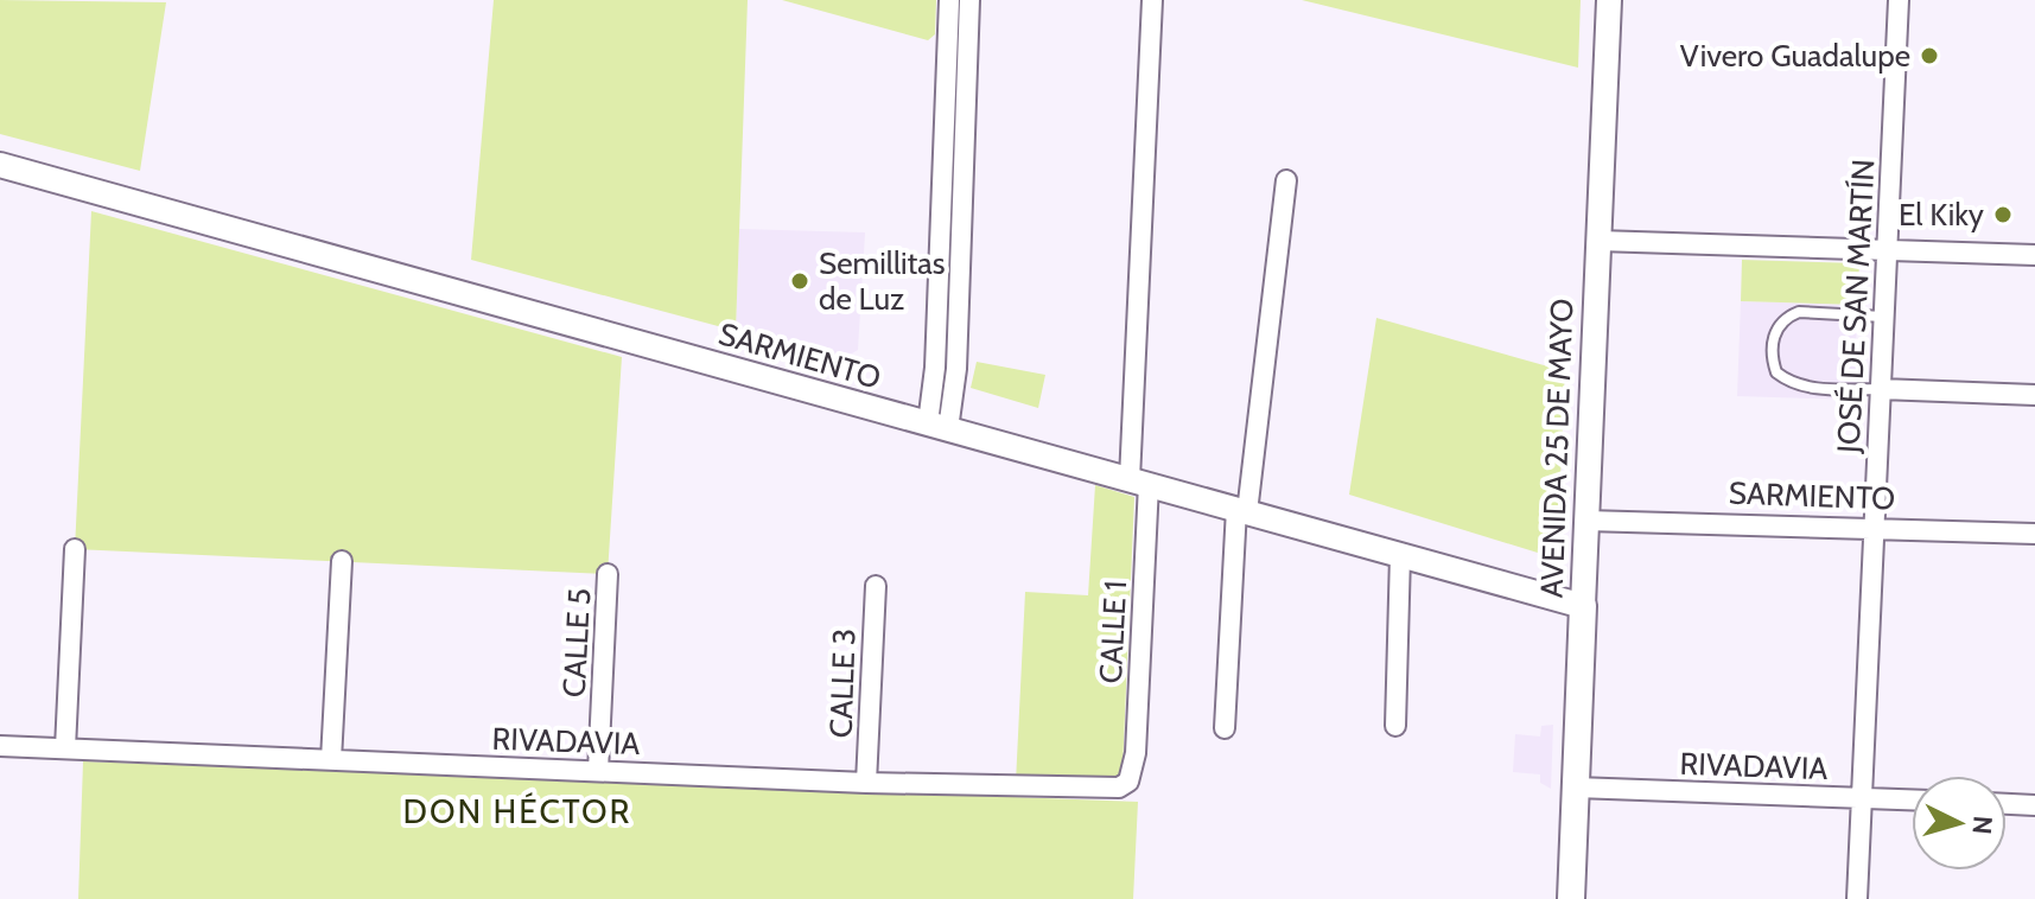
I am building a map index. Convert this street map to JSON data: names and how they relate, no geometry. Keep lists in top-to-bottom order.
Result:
{
  "streets": {
    "main road": ["AVENIDA 25 DE MAYO"],
    "street": [
      "JOSÉ DE SAN MARTÍN",
      "SARMIENTO",
      "CALLE 1",
      "CALLE 5",
      "CALLE 3",
      "RIVADAVIA"
    ]
  },
  "crossings": [
    ["JOSÉ DE SAN MARTÍN", "SARMIENTO"],
    ["JOSÉ DE SAN MARTÍN", "RIVADAVIA"],
    ["SARMIENTO", "AVENIDA 25 DE MAYO"],
    ["SARMIENTO", "CALLE 1"],
    ["AVENIDA 25 DE MAYO", "RIVADAVIA"],
    ["CALLE 1", "RIVADAVIA"],
    ["CALLE 5", "RIVADAVIA"],
    ["CALLE 3", "RIVADAVIA"]
  ],
  "districts": ["DON HÉCTOR"],
  "places": ["Vivero Guadalupe", "El Kiky", "Semillitas de Luz"],
  "north": "right"
}
